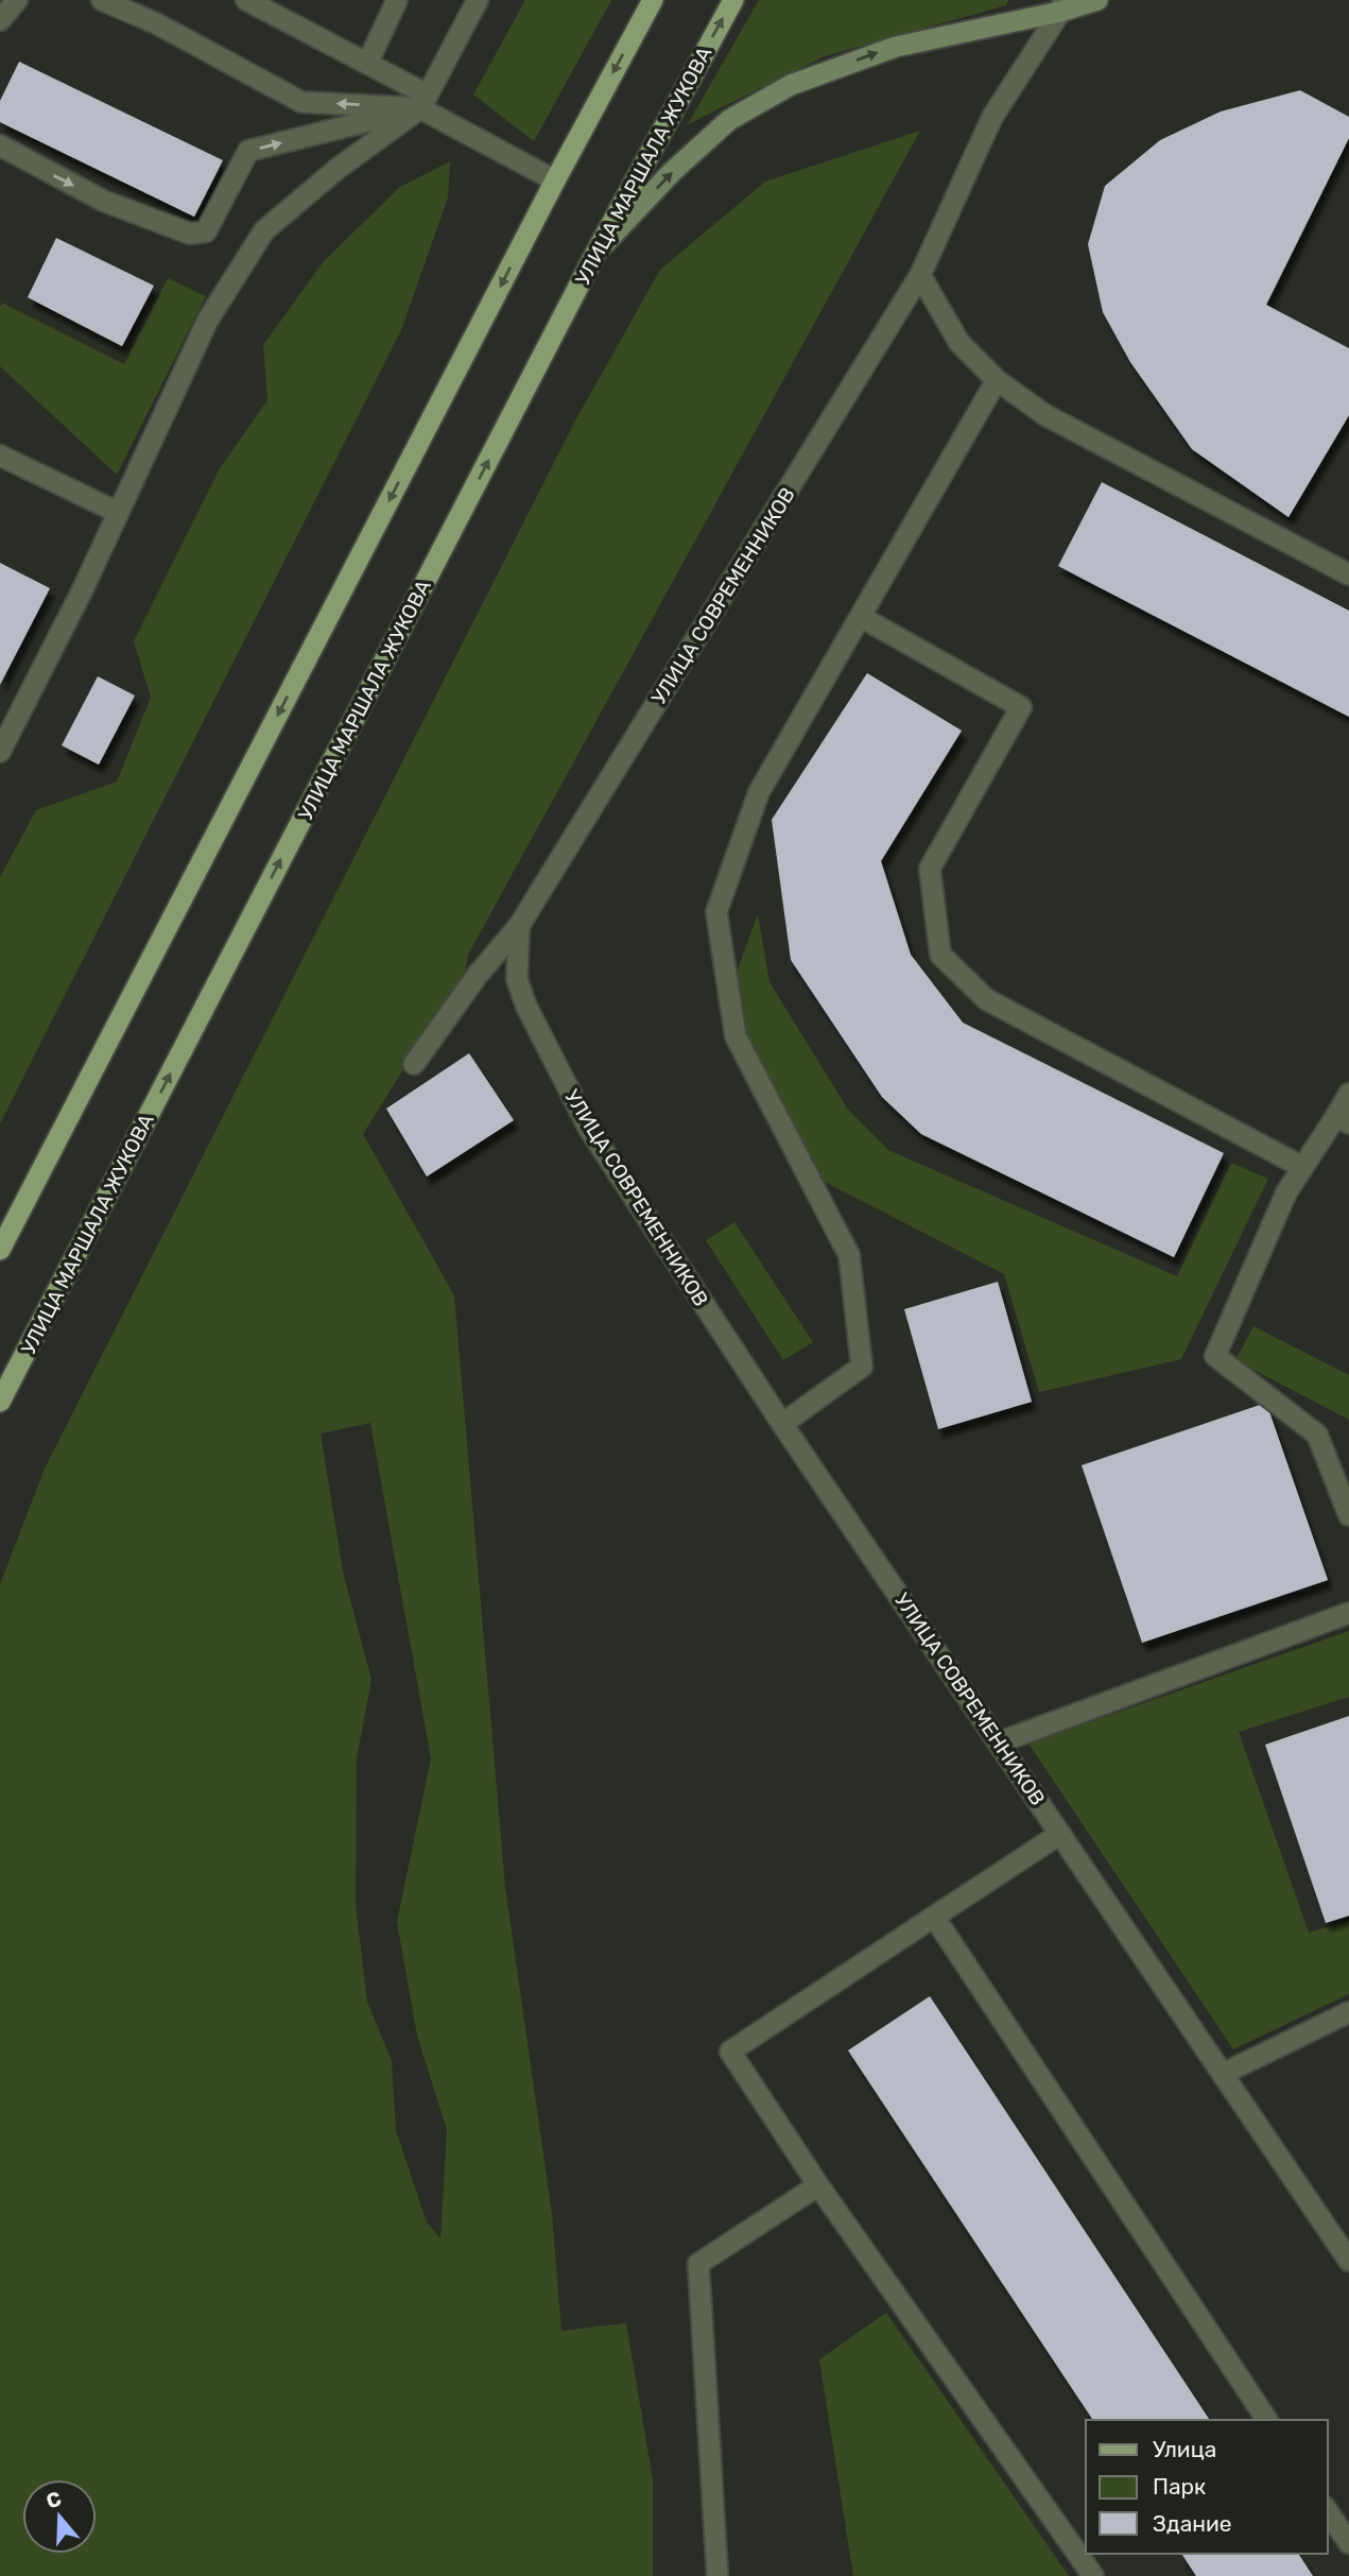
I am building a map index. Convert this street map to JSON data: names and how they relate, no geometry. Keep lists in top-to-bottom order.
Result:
{
  "streets": {
    "main road": ["УЛИЦА МАРШАЛА ЖУКОВА"],
    "street": ["УЛИЦА СОВРЕМЕННИКОВ"]
  },
  "legend": ["Улица", "Парк", "Здание"],
  "north": "top"
}
